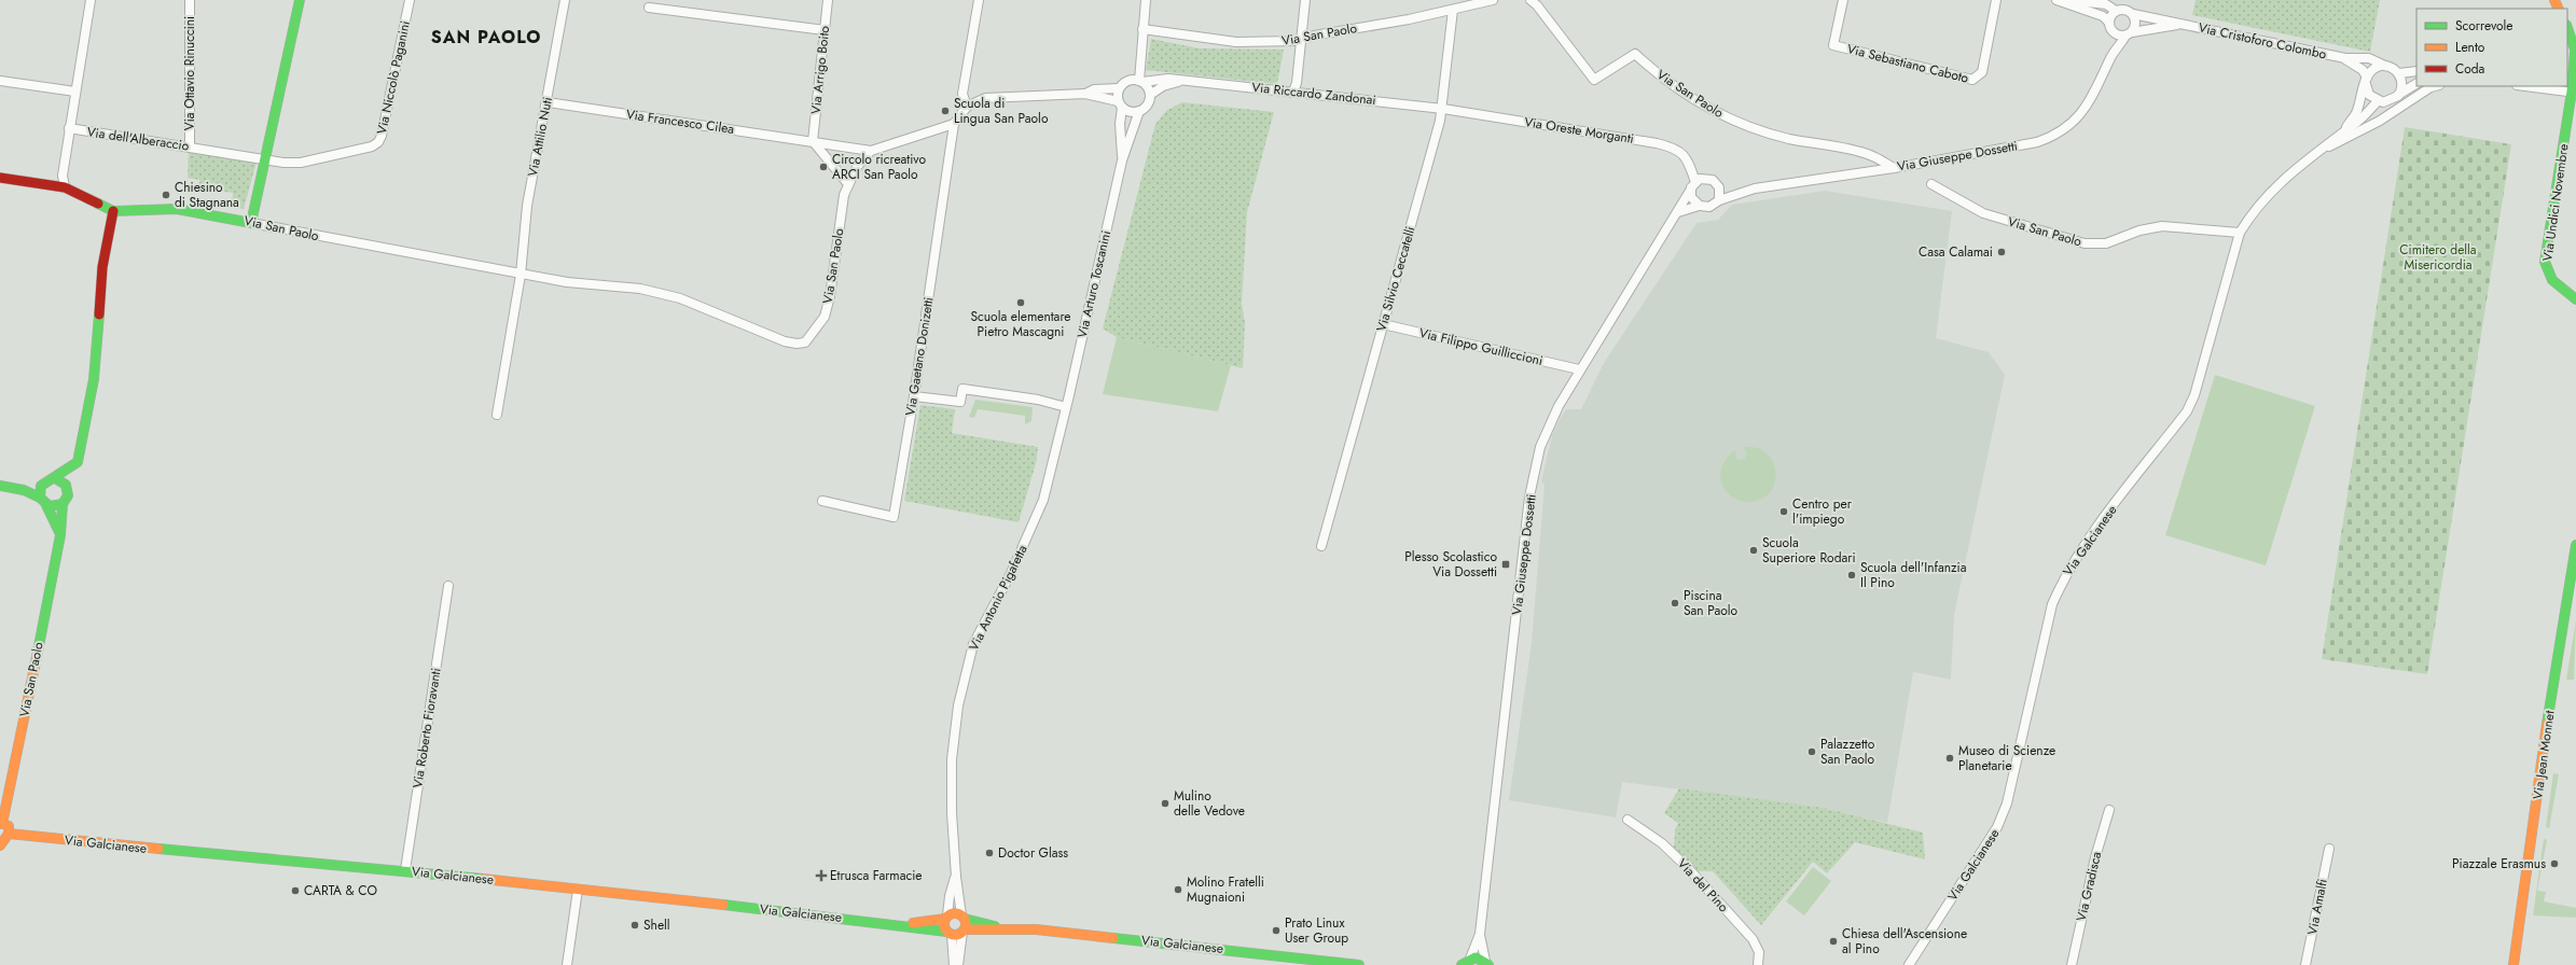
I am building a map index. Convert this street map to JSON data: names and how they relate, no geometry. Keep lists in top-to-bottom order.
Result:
{
  "streets": {
    "street": [
      "Via San Paolo",
      "Via Cristoforo Colombo",
      "Via Sebastiano Caboto",
      "Via Arrigo Boito",
      "Via Ottavio Rinuccini",
      "Via Niccolò Paganini",
      "Via Riccardo Zandonai",
      "Via Francesco Cilea",
      "Via Oreste Morganti",
      "Via Attilio Nuti",
      "Via dell'Alberaccio",
      "Via Giuseppe Dossetti",
      "Via Undici Novembre",
      "Via Silvio Ceccatelli",
      "Via Arturo Toscanini",
      "Via Filippo Guilliccioni",
      "Via Gaetano Donizetti",
      "Via Galcianese",
      "Via Antonio Pigafetta",
      "Via Roberto Fioravanti",
      "Via Jean Monnet",
      "Via del Pino",
      "Via Gradisca",
      "Via Amalfi"
    ]
  },
  "crossings": [
    ["Via San Paolo", "Via Francesco Cilea"],
    ["Via San Paolo", "Via Attilio Nuti"],
    ["Via San Paolo", "Via Giuseppe Dossetti"],
    ["Via San Paolo", "Via Silvio Ceccatelli"],
    ["Via San Paolo", "Via Galcianese"],
    ["Via Cristoforo Colombo", "Via Giuseppe Dossetti"],
    ["Via Cristoforo Colombo", "Via Galcianese"],
    ["Via Arrigo Boito", "Via Francesco Cilea"],
    ["Via Ottavio Rinuccini", "Via dell'Alberaccio"],
    ["Via Niccolò Paganini", "Via dell'Alberaccio"],
    ["Via Riccardo Zandonai", "Via Oreste Morganti"],
    ["Via Riccardo Zandonai", "Via Silvio Ceccatelli"],
    ["Via Riccardo Zandonai", "Via Arturo Toscanini"],
    ["Via Francesco Cilea", "Via Attilio Nuti"],
    ["Via Oreste Morganti", "Via Giuseppe Dossetti"],
    ["Via Oreste Morganti", "Via Silvio Ceccatelli"],
    ["Via Giuseppe Dossetti", "Via Filippo Guilliccioni"],
    ["Via Silvio Ceccatelli", "Via Filippo Guilliccioni"],
    ["Via Arturo Toscanini", "Via Antonio Pigafetta"],
    ["Via Galcianese", "Via Antonio Pigafetta"],
    ["Via Galcianese", "Via Roberto Fioravanti"]
  ],
  "districts": ["SAN PAOLO"],
  "parks": ["Cimitero della Misericordia"],
  "places": {
    "other": [
      "Scuola di Lingua San Paolo",
      "Circolo ricreativo ARCI San Paolo",
      "Chiesino di Stagnana",
      "Casa Calamai",
      "Scuola elementare Pietro Mascagni",
      "Centro per l'impiego",
      "Scuola Superiore Rodari",
      "Scuola dell'Infanzia Il Pino",
      "Piscina San Paolo",
      "Palazzetto San Paolo",
      "Museo di Scienze Planetarie",
      "Mulino delle Vedove",
      "Doctor Glass",
      "Piazzale Erasmus",
      "Molino Fratelli Mugnaioni",
      "CARTA & CO",
      "Shell",
      "Prato Linux User Group",
      "Chiesa dell'Ascensione al Pino"
    ],
    "transit": ["Plesso Scolastico Via Dossetti"],
    "health": ["Etrusca Farmacie"]
  },
  "legend": ["Scorrevole", "Lento", "Coda"]
}
